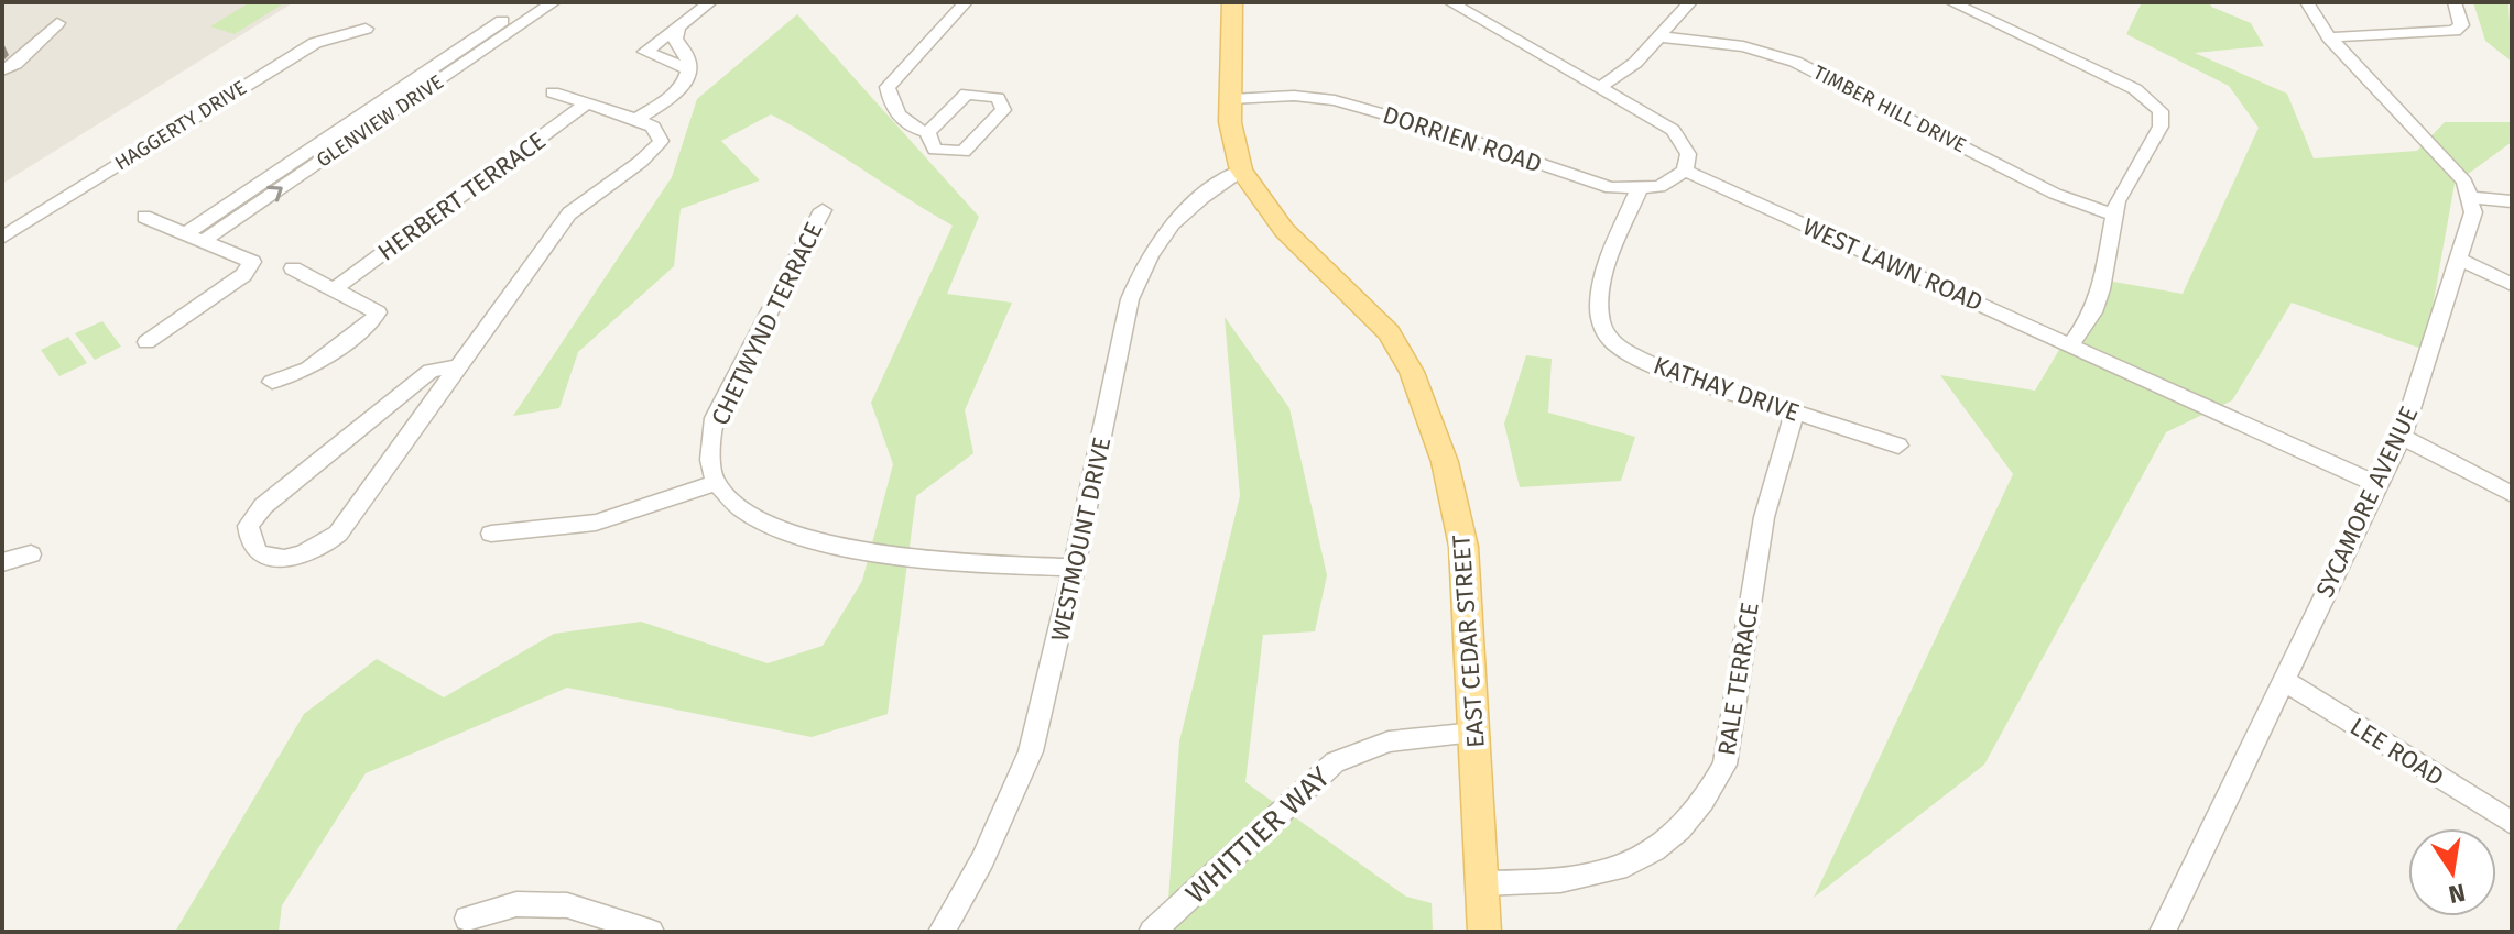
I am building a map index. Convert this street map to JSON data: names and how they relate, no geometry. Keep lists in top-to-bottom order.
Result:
{
  "streets": {
    "main road": ["EAST CEDAR STREET"],
    "street": [
      "TIMBER HILL DRIVE",
      "GLENVIEW DRIVE",
      "HAGGERTY DRIVE",
      "DORRIEN ROAD",
      "HERBERT TERRACE",
      "WEST LAWN ROAD",
      "CHETWYND TERRACE",
      "KATHAY DRIVE",
      "SYCAMORE AVENUE",
      "WESTMOUNT DRIVE",
      "RALE TERRACE",
      "LEE ROAD",
      "WHITTIER WAY"
    ]
  },
  "crossings": [
    ["DORRIEN ROAD", "WEST LAWN ROAD"],
    ["DORRIEN ROAD", "KATHAY DRIVE"],
    ["DORRIEN ROAD", "EAST CEDAR STREET"],
    ["WEST LAWN ROAD", "SYCAMORE AVENUE"],
    ["KATHAY DRIVE", "RALE TERRACE"],
    ["SYCAMORE AVENUE", "LEE ROAD"],
    ["WESTMOUNT DRIVE", "EAST CEDAR STREET"],
    ["EAST CEDAR STREET", "RALE TERRACE"],
    ["EAST CEDAR STREET", "WHITTIER WAY"]
  ],
  "north": "bottom"
}
